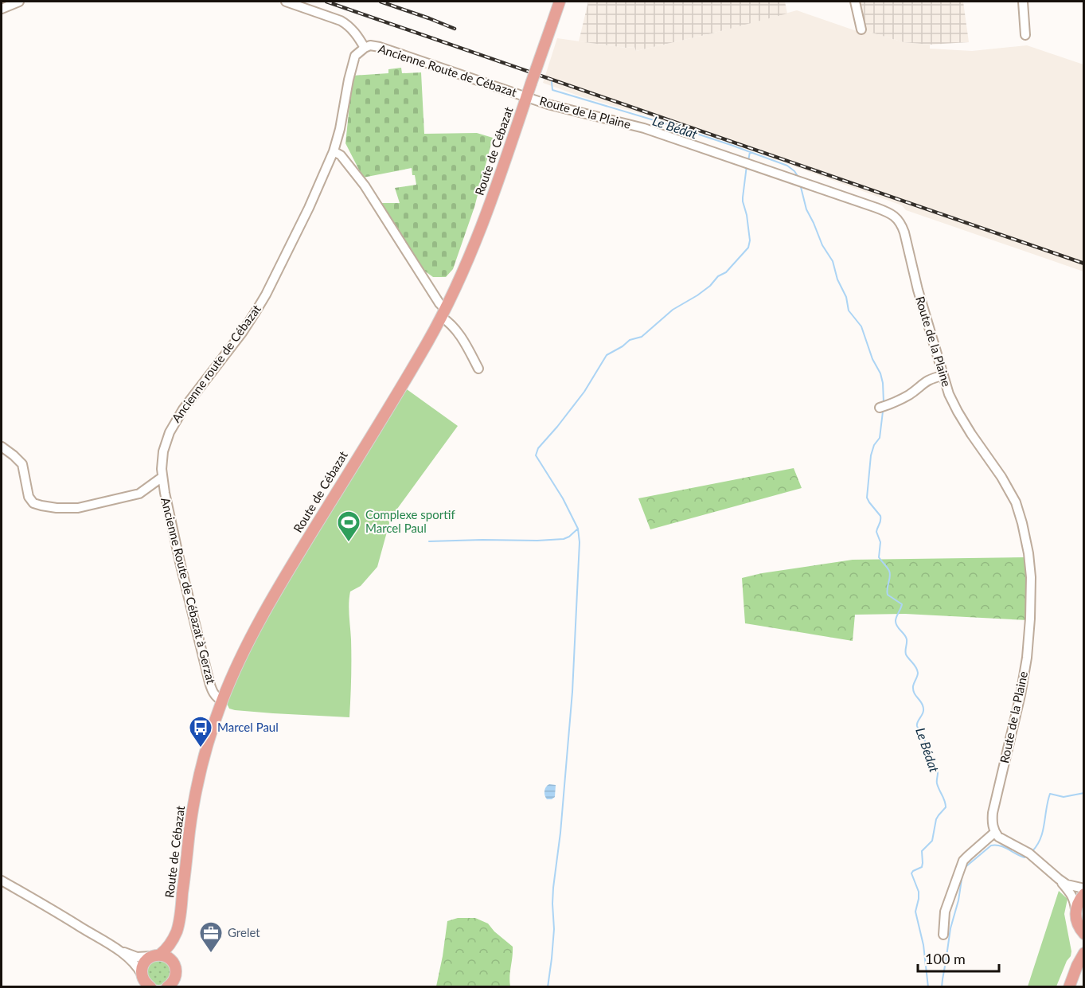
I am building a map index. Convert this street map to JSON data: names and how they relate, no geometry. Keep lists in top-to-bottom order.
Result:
{
  "streets": {
    "main road": ["Route de Cébazat"],
    "street": [
      "Ancienne Route de Cébazat",
      "Route de la Plaine",
      "Ancienne route de Cébazat",
      "Ancienne Route de Cébazat à Gerzat"
    ]
  },
  "crossings": [
    ["Ancienne Route de Cébazat", "Route de la Plaine"],
    ["Ancienne Route de Cébazat", "Route de Cébazat"],
    ["Ancienne Route de Cébazat", "Ancienne route de Cébazat"],
    ["Route de la Plaine", "Route de Cébazat"],
    ["Route de Cébazat", "Ancienne Route de Cébazat à Gerzat"],
    ["Ancienne route de Cébazat", "Ancienne Route de Cébazat à Gerzat"]
  ],
  "water": ["Le Bédat"],
  "places": {
    "sports": ["Complexe sportif Marcel Paul"],
    "bus stop": ["Marcel Paul"],
    "office": ["Grelet"]
  },
  "scale_bar": "100 m"
}
